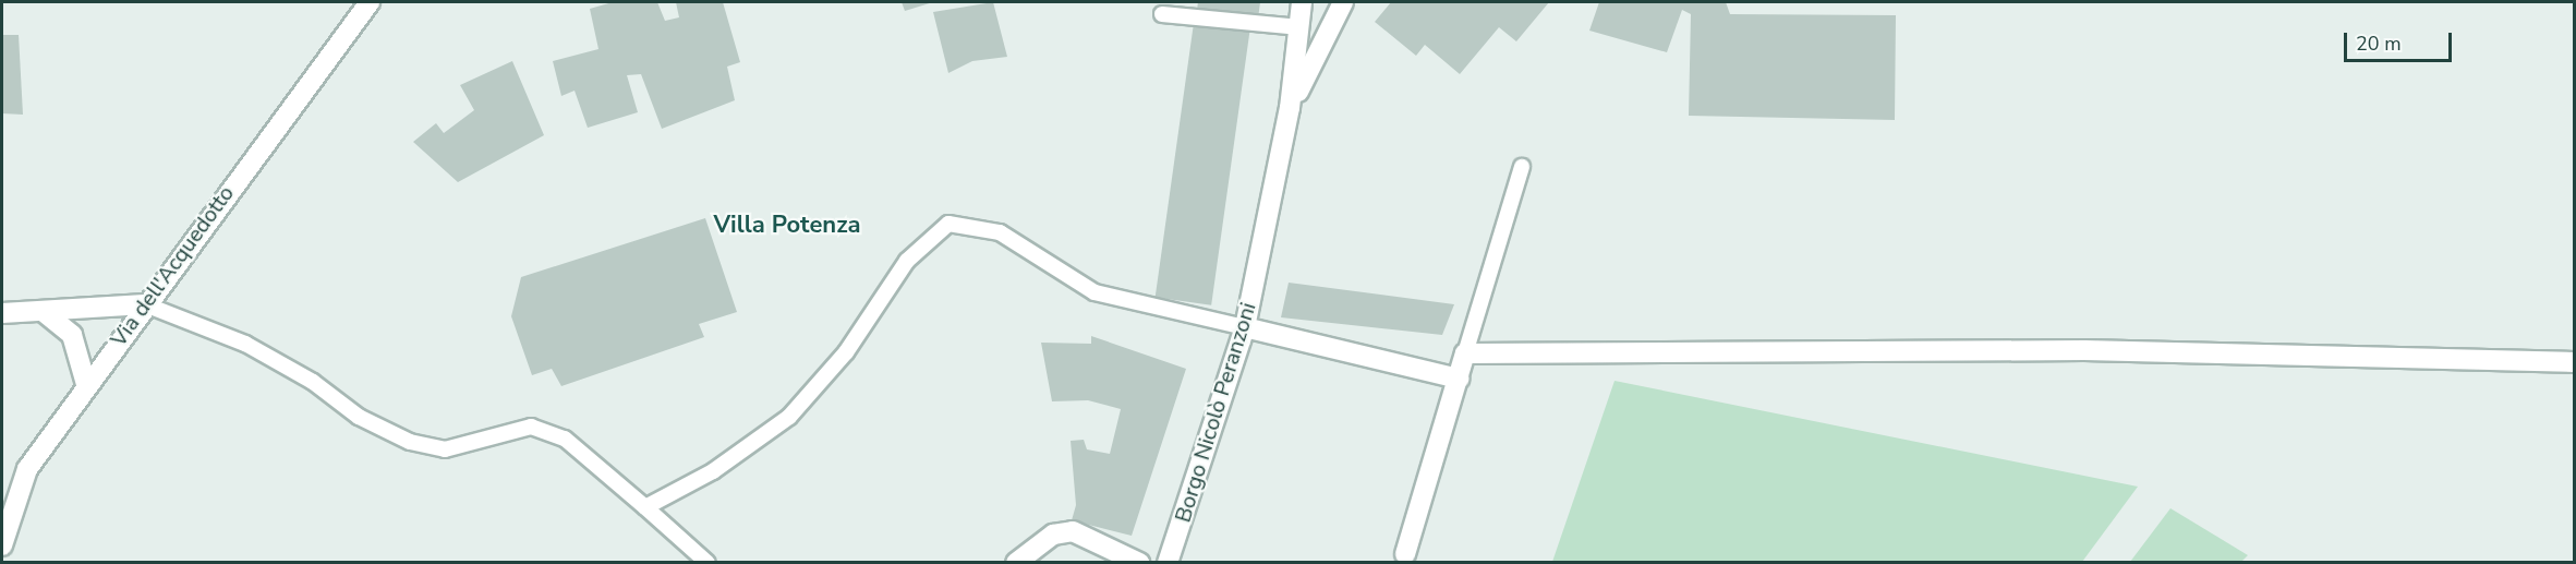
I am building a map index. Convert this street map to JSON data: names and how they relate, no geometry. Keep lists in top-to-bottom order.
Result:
{
  "streets": {
    "street": ["Via dell'Acquedotto", "Borgo Nicolò Peranzoni"]
  },
  "districts": ["Villa Potenza"],
  "scale_bar": "20 m"
}
